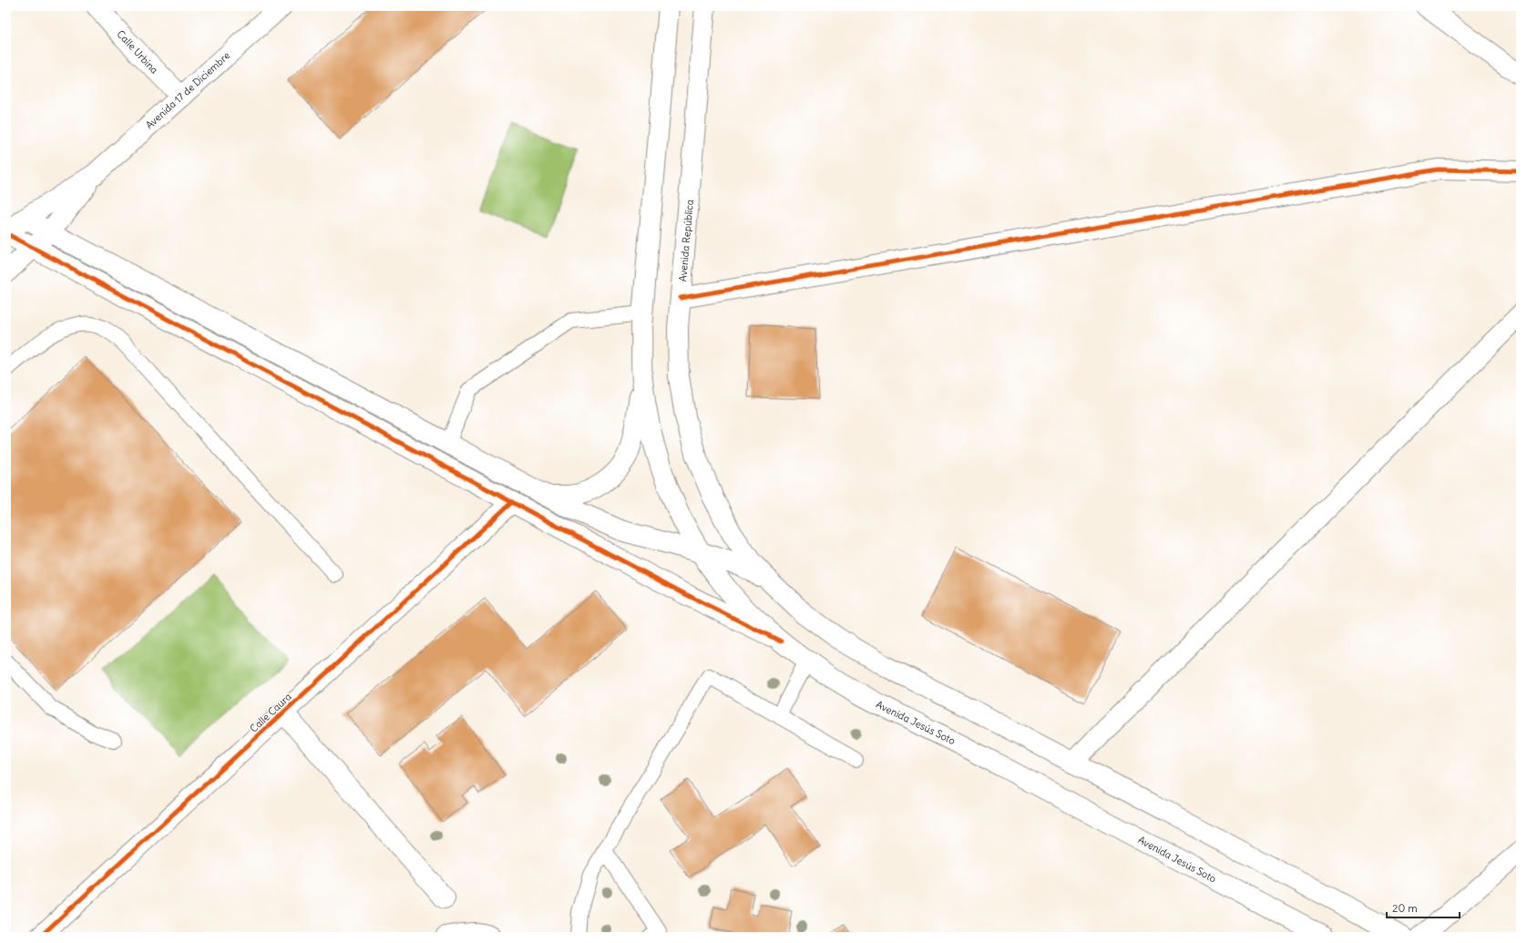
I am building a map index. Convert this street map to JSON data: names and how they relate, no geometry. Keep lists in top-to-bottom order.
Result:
{
  "streets": {
    "street": [
      "Calle Urbina",
      "Avenida 17 de Diciembre",
      "Avenida República",
      "Calle Caura",
      "Avenida Jesús Soto"
    ]
  },
  "crossings": [
    ["Calle Urbina", "Avenida 17 de Diciembre"]
  ],
  "scale_bar": "20 m"
}
